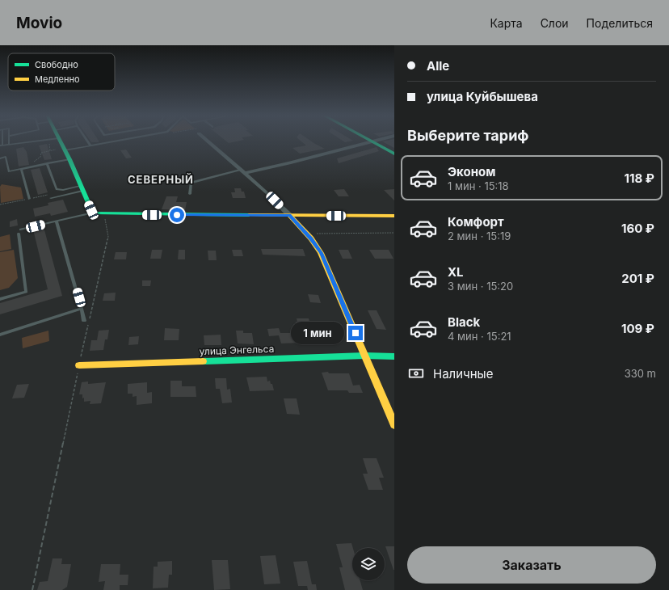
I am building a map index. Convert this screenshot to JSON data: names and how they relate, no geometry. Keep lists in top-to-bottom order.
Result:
{
  "streets": {
    "street": ["улица Энгельса"]
  },
  "districts": ["СЕВЕРНЫЙ"],
  "legend": ["Свободно", "Медленно"],
  "page": {
    "header": "Movio",
    "nav": ["Карта", "Слои", "Поделиться"],
    "banner": ["Alle", "улица Куйбышева"],
    "heading": "Выберите тариф",
    "list": [
      {
        "name": "Эконом",
        "note": "1 мин · 15:18",
        "value": "118 ₽"
      },
      {
        "name": "Комфорт",
        "note": "2 мин · 15:19",
        "value": "160 ₽"
      },
      {
        "name": "XL",
        "note": "3 мин · 15:20",
        "value": "201 ₽"
      },
      {
        "name": "Black",
        "note": "4 мин · 15:21",
        "value": "109 ₽"
      }
    ],
    "bubble": "1 мин",
    "pay": ["Наличные", "330 m"],
    "buttons": "Заказать"
  }
}
